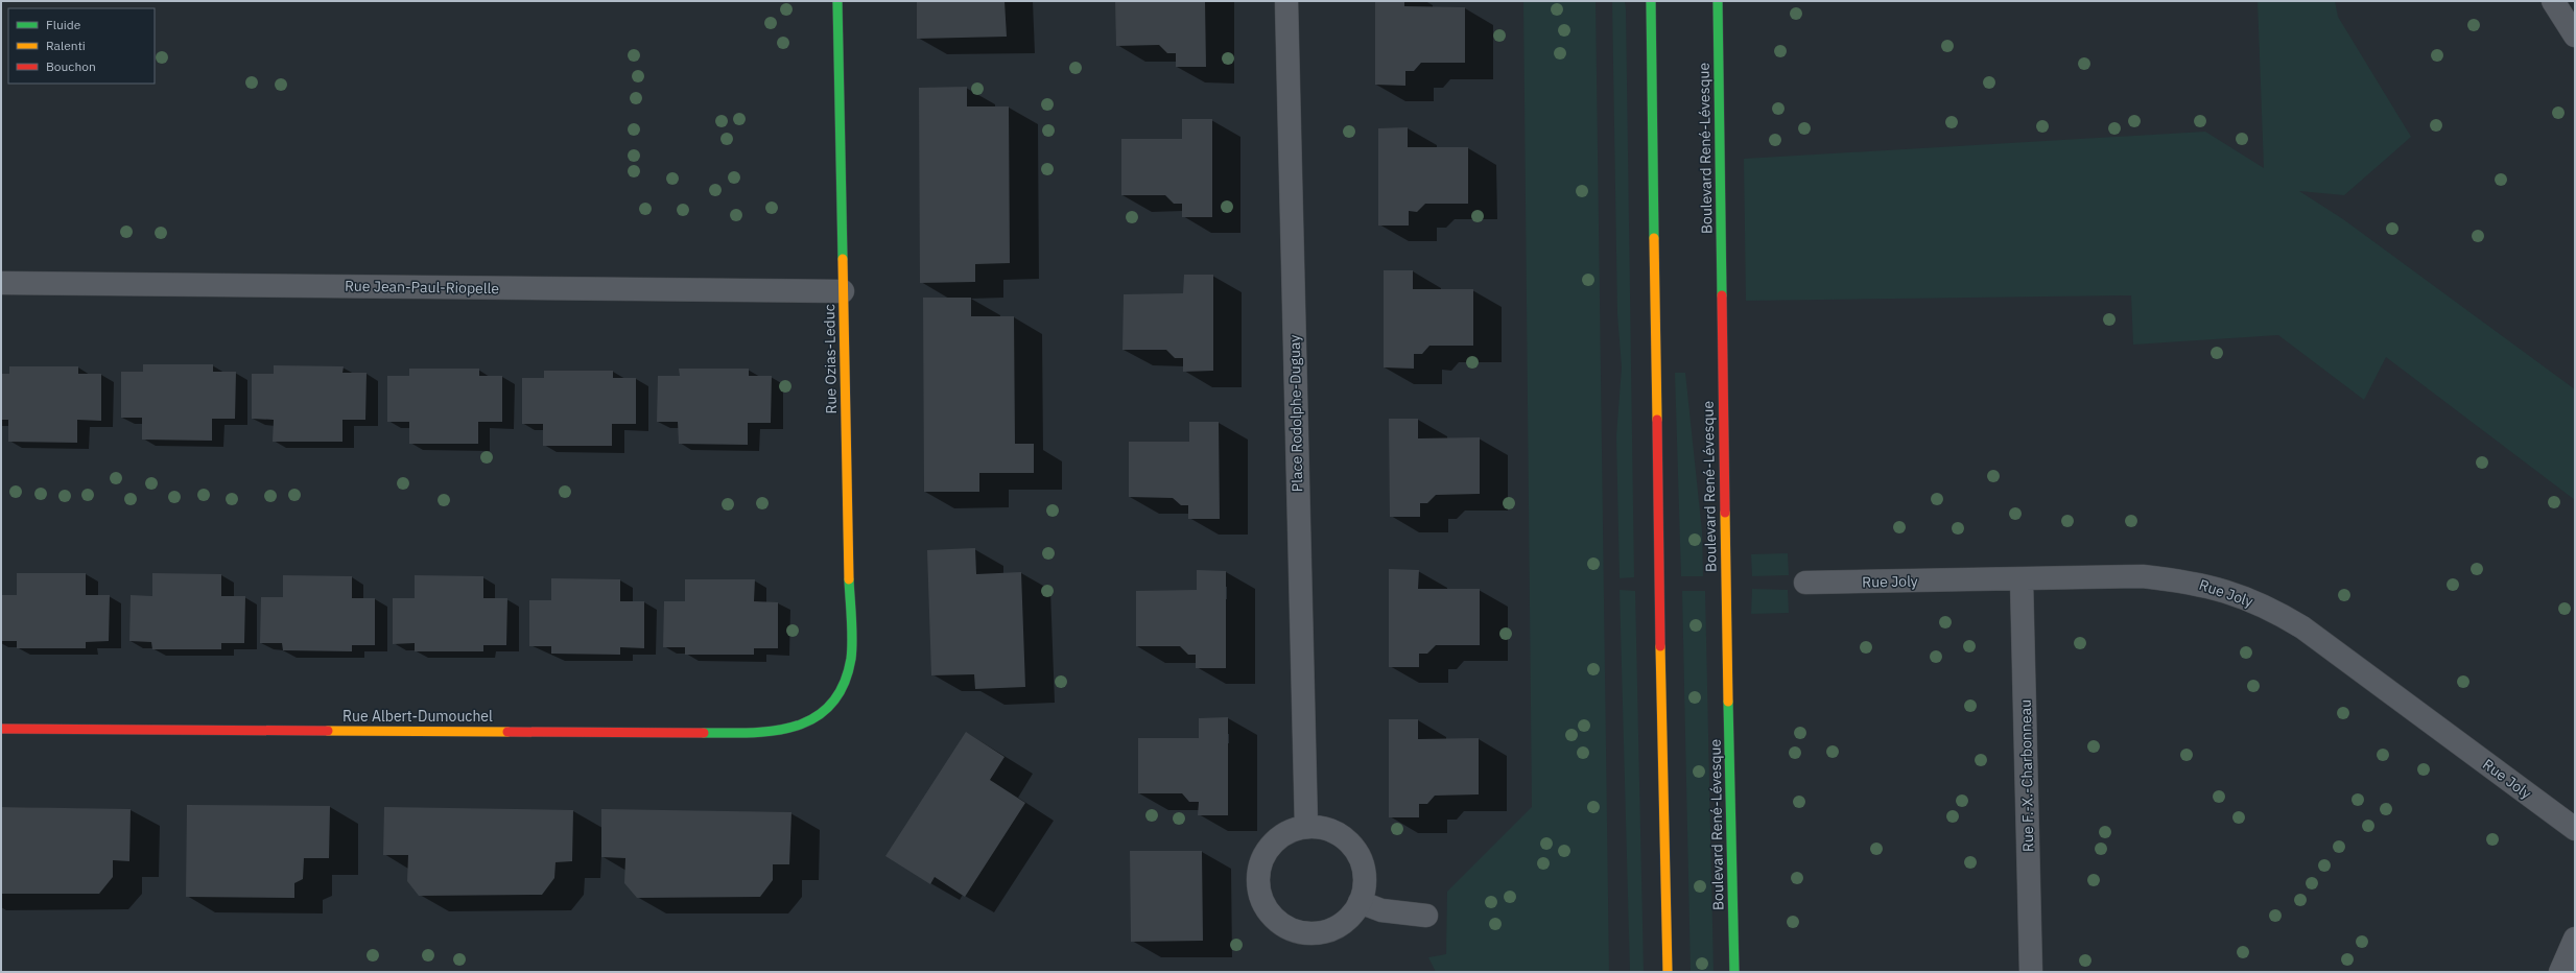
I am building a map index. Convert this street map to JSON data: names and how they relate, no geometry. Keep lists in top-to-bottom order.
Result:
{
  "streets": {
    "main road": ["Boulevard René-Lévesque", "Rue Ozias-Leduc", "Rue Albert-Dumouchel"],
    "street": [
      "Rue Jean-Paul-Riopelle",
      "Place Rodolphe-Duguay",
      "Rue Joly",
      "Rue F.-X.-Charbonneau"
    ]
  },
  "crossings": [
    ["Rue Jean-Paul-Riopelle", "Rue Ozias-Leduc"],
    ["Rue Ozias-Leduc", "Rue Albert-Dumouchel"],
    ["Rue Joly", "Rue F.-X.-Charbonneau"]
  ],
  "legend": ["Fluide", "Ralenti", "Bouchon"]
}
